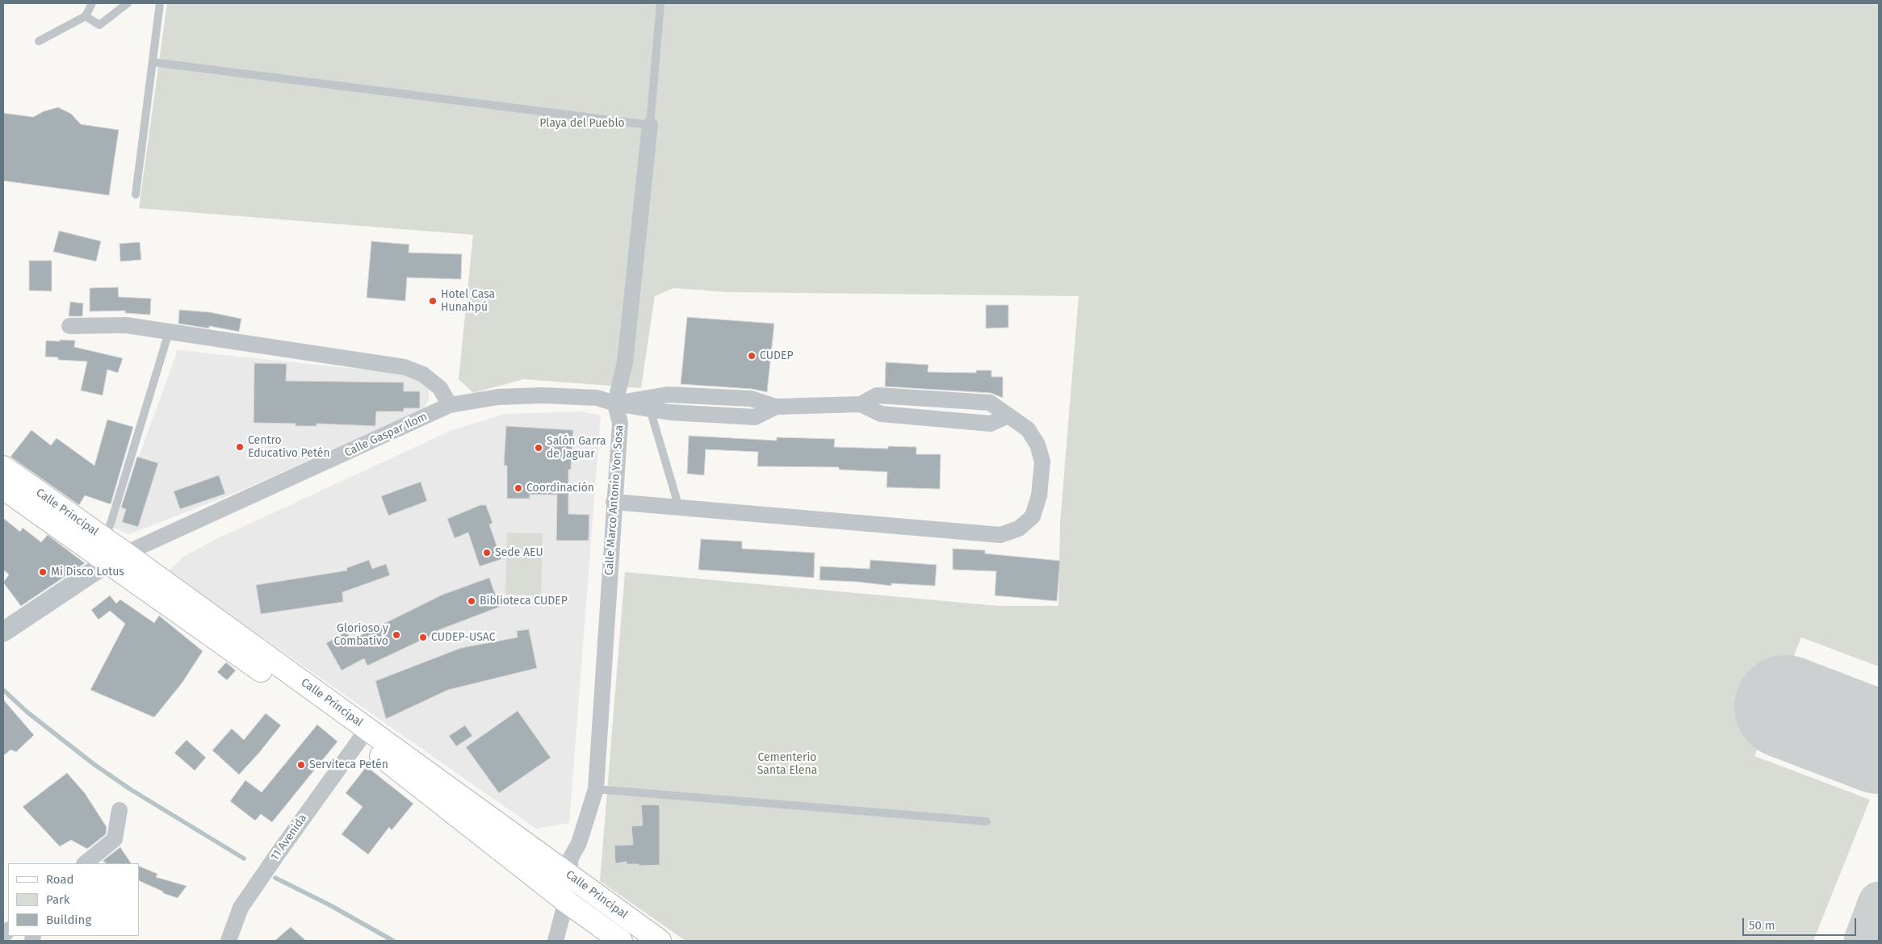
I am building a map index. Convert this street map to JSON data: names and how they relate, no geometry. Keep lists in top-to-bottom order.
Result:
{
  "streets": {
    "main road": ["Calle Principal"],
    "street": ["Calle Gaspar Ilom", "Calle Marco Antonio Yon Sosa", "11 Avenida"]
  },
  "crossings": [
    ["Calle Gaspar Ilom", "Calle Marco Antonio Yon Sosa"],
    ["Calle Gaspar Ilom", "Calle Principal"],
    ["Calle Marco Antonio Yon Sosa", "Calle Principal"],
    ["Calle Principal", "11 Avenida"]
  ],
  "parks": ["Playa del Pueblo", "Cementerio Santa Elena"],
  "places": [
    "Hotel Casa Hunahpú",
    "CUDEP",
    "Centro Educativo Petén",
    "Salón Garra de Jaguar",
    "Coordinación",
    "Sede AEU",
    "Mi Disco Lotus",
    "Biblioteca CUDEP",
    "Glorioso y Combativo",
    "CUDEP-USAC",
    "Serviteca Petén"
  ],
  "legend": ["Road", "Park", "Building"],
  "scale_bar": "50 m"
}
